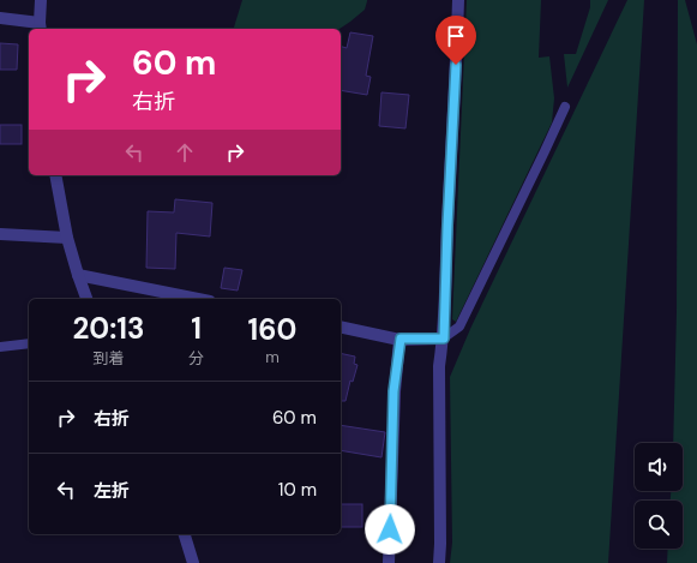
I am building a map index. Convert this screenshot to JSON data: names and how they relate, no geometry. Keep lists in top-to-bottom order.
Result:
{
  "page": {
    "turn": ["60 m", "右折"],
    "eta": [
      "20:13",
      "到着",
      "1",
      "分",
      "160",
      "m"
    ],
    "list": [
      {
        "name": "右折",
        "value": "60 m"
      },
      {
        "name": "左折",
        "value": "10 m"
      }
    ]
  }
}
